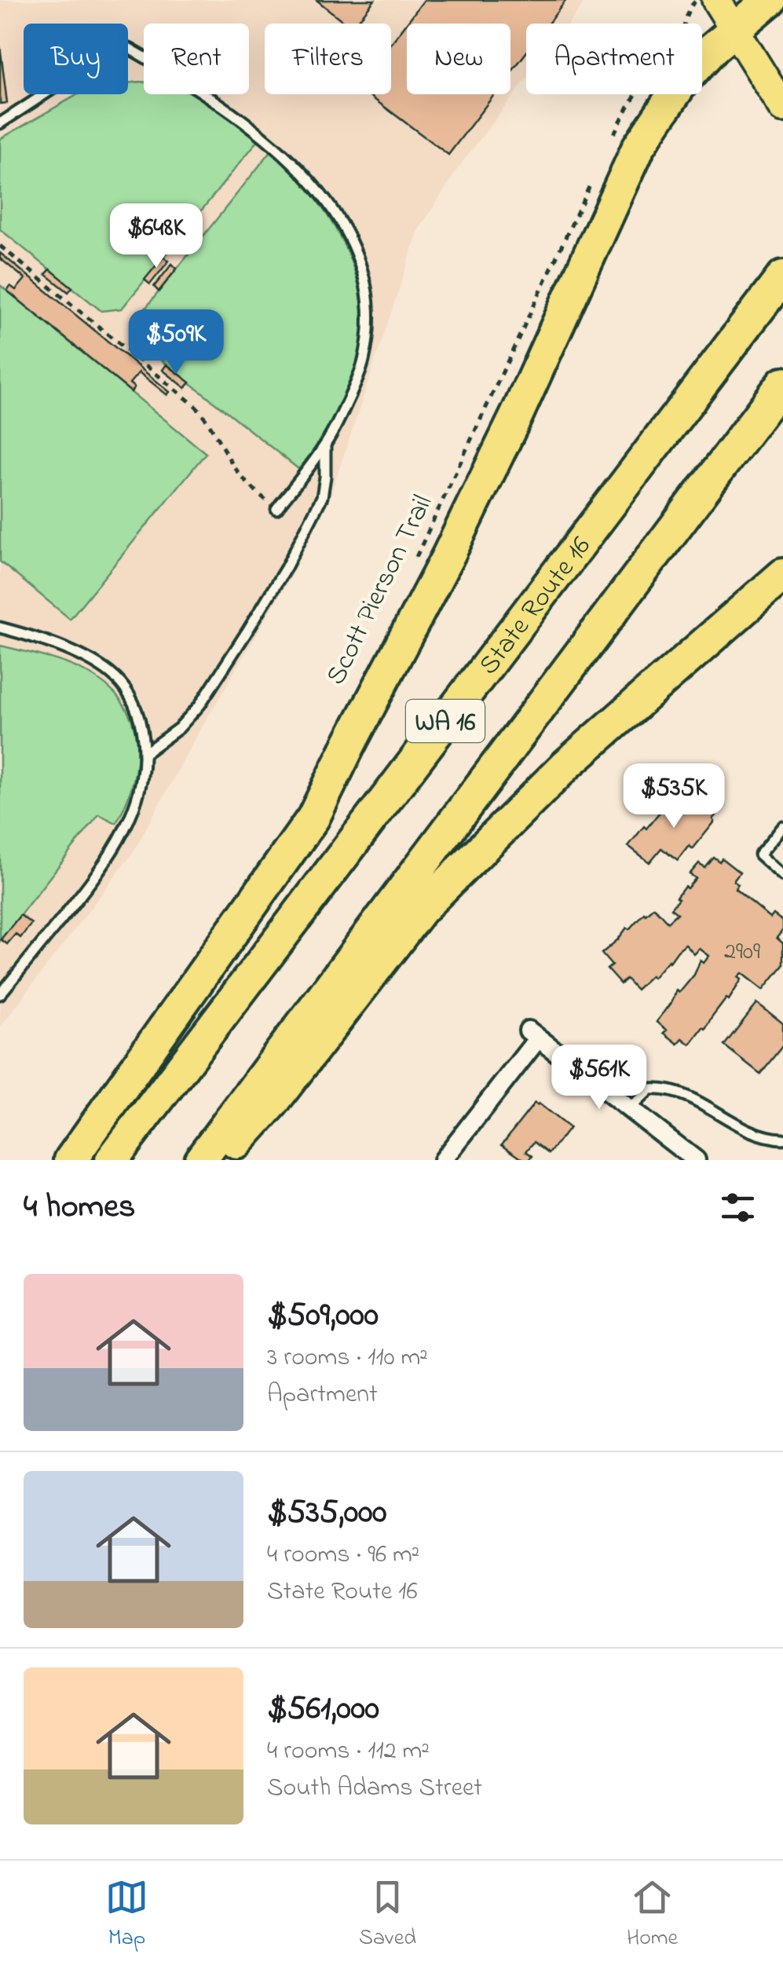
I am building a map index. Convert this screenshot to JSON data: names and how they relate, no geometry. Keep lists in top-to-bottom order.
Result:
{
  "streets": {
    "highway": ["State Route 16", "WA 16"],
    "path": ["Scott Pierson Trail"]
  },
  "house_numbers": ["2909"],
  "page": {
    "chip": [
      "Buy",
      "Rent",
      "Filters",
      "New",
      "Apartment"
    ],
    "price": [
      "$648K",
      "$509K",
      "$535K",
      "$561K"
    ],
    "heading": "4 homes",
    "list": [
      {
        "name": "$509,000",
        "note": "3 rooms · 110 m² · Apartment"
      },
      {
        "name": "$535,000",
        "note": "4 rooms · 96 m² · State Route 16"
      },
      {
        "name": "$561,000",
        "note": "4 rooms · 112 m² · South Adams Street"
      }
    ],
    "tabs": ["Map", "Saved", "Home"]
  }
}
